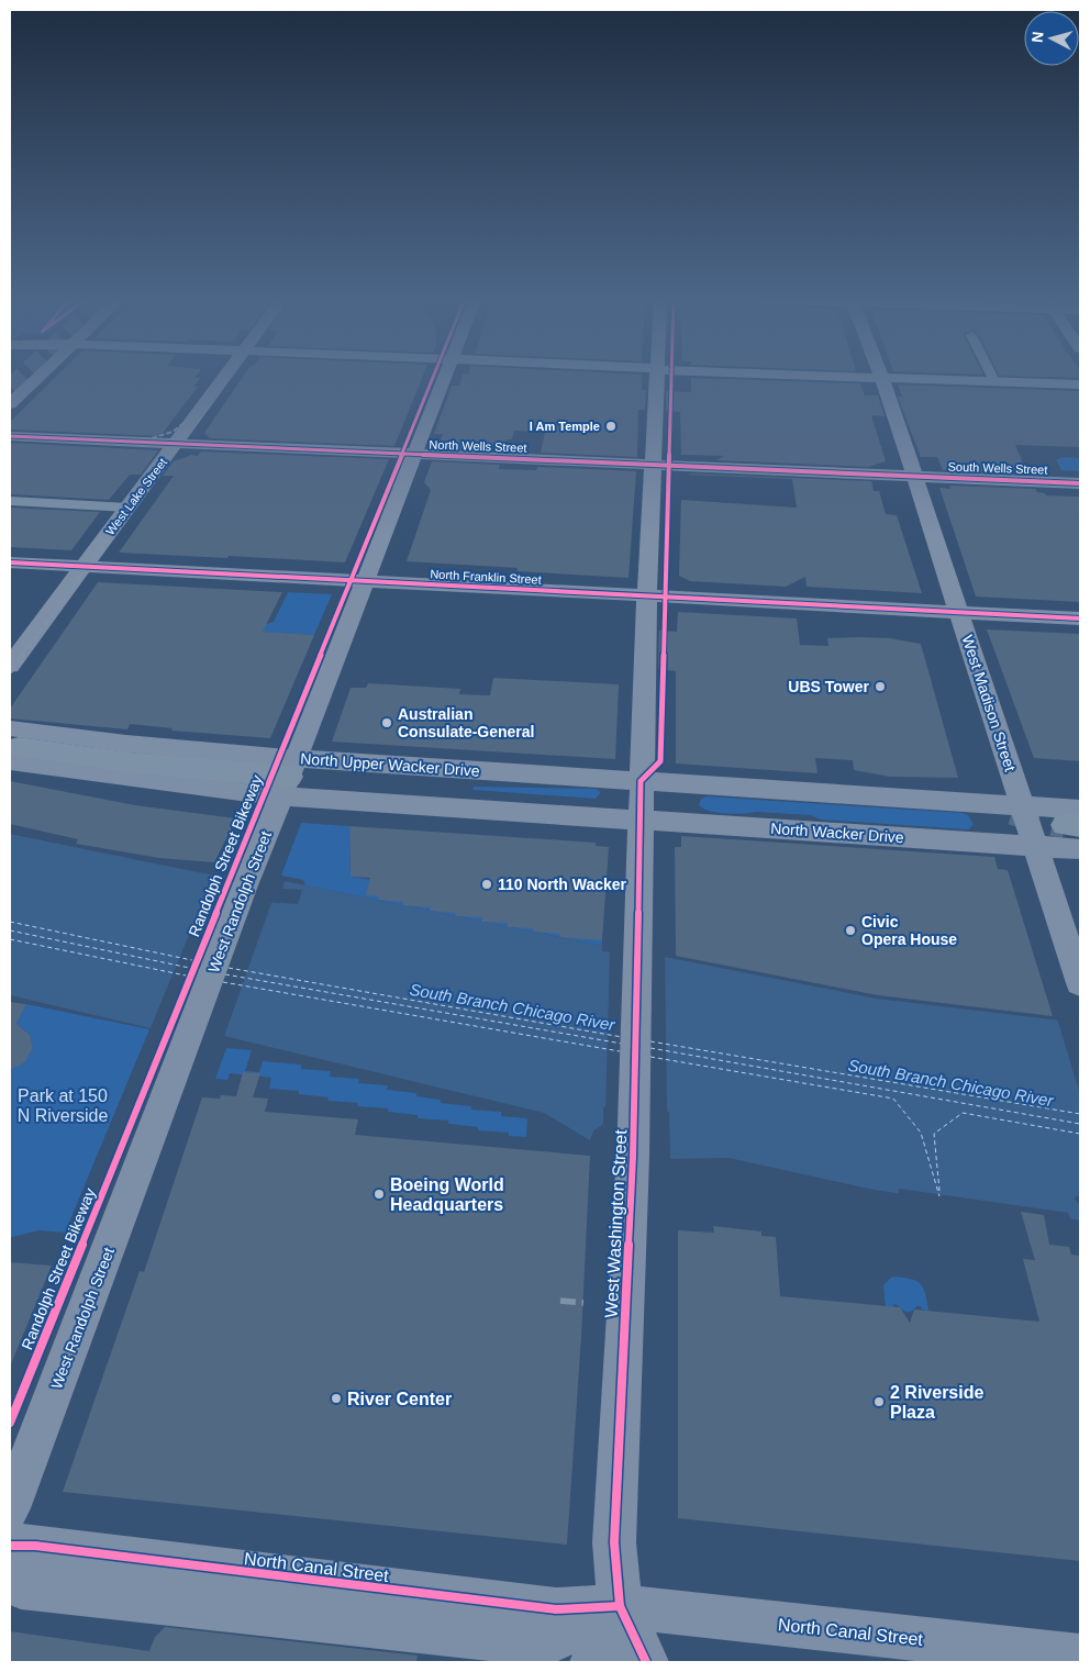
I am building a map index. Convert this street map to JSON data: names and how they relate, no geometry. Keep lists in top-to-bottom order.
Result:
{
  "streets": {
    "main road": [
      "North Wells Street",
      "South Wells Street",
      "West Lake Street",
      "North Franklin Street",
      "West Madison Street",
      "North Wacker Drive",
      "West Randolph Street",
      "West Washington Street",
      "North Canal Street"
    ],
    "cycle path": ["Randolph Street Bikeway"]
  },
  "crossings": [
    ["North Wells Street", "South Wells Street"],
    ["North Wells Street", "West Lake Street"],
    ["North Wells Street", "West Madison Street"],
    ["North Wells Street", "West Randolph Street"],
    ["North Wells Street", "West Washington Street"],
    ["South Wells Street", "West Madison Street"],
    ["West Lake Street", "North Franklin Street"],
    ["North Franklin Street", "West Madison Street"],
    ["North Franklin Street", "West Randolph Street"],
    ["North Franklin Street", "West Washington Street"],
    ["West Madison Street", "North Wacker Drive"],
    ["North Wacker Drive", "West Washington Street"],
    ["West Washington Street", "North Canal Street"]
  ],
  "water": ["South Branch Chicago River"],
  "parks": ["Park at 150 N Riverside"],
  "places": [
    "I Am Temple",
    "UBS Tower",
    "Australian Consulate-General",
    "110 North Wacker",
    "Civic Opera House",
    "Boeing World Headquarters",
    "River Center",
    "2 Riverside Plaza"
  ],
  "north": "left"
}
